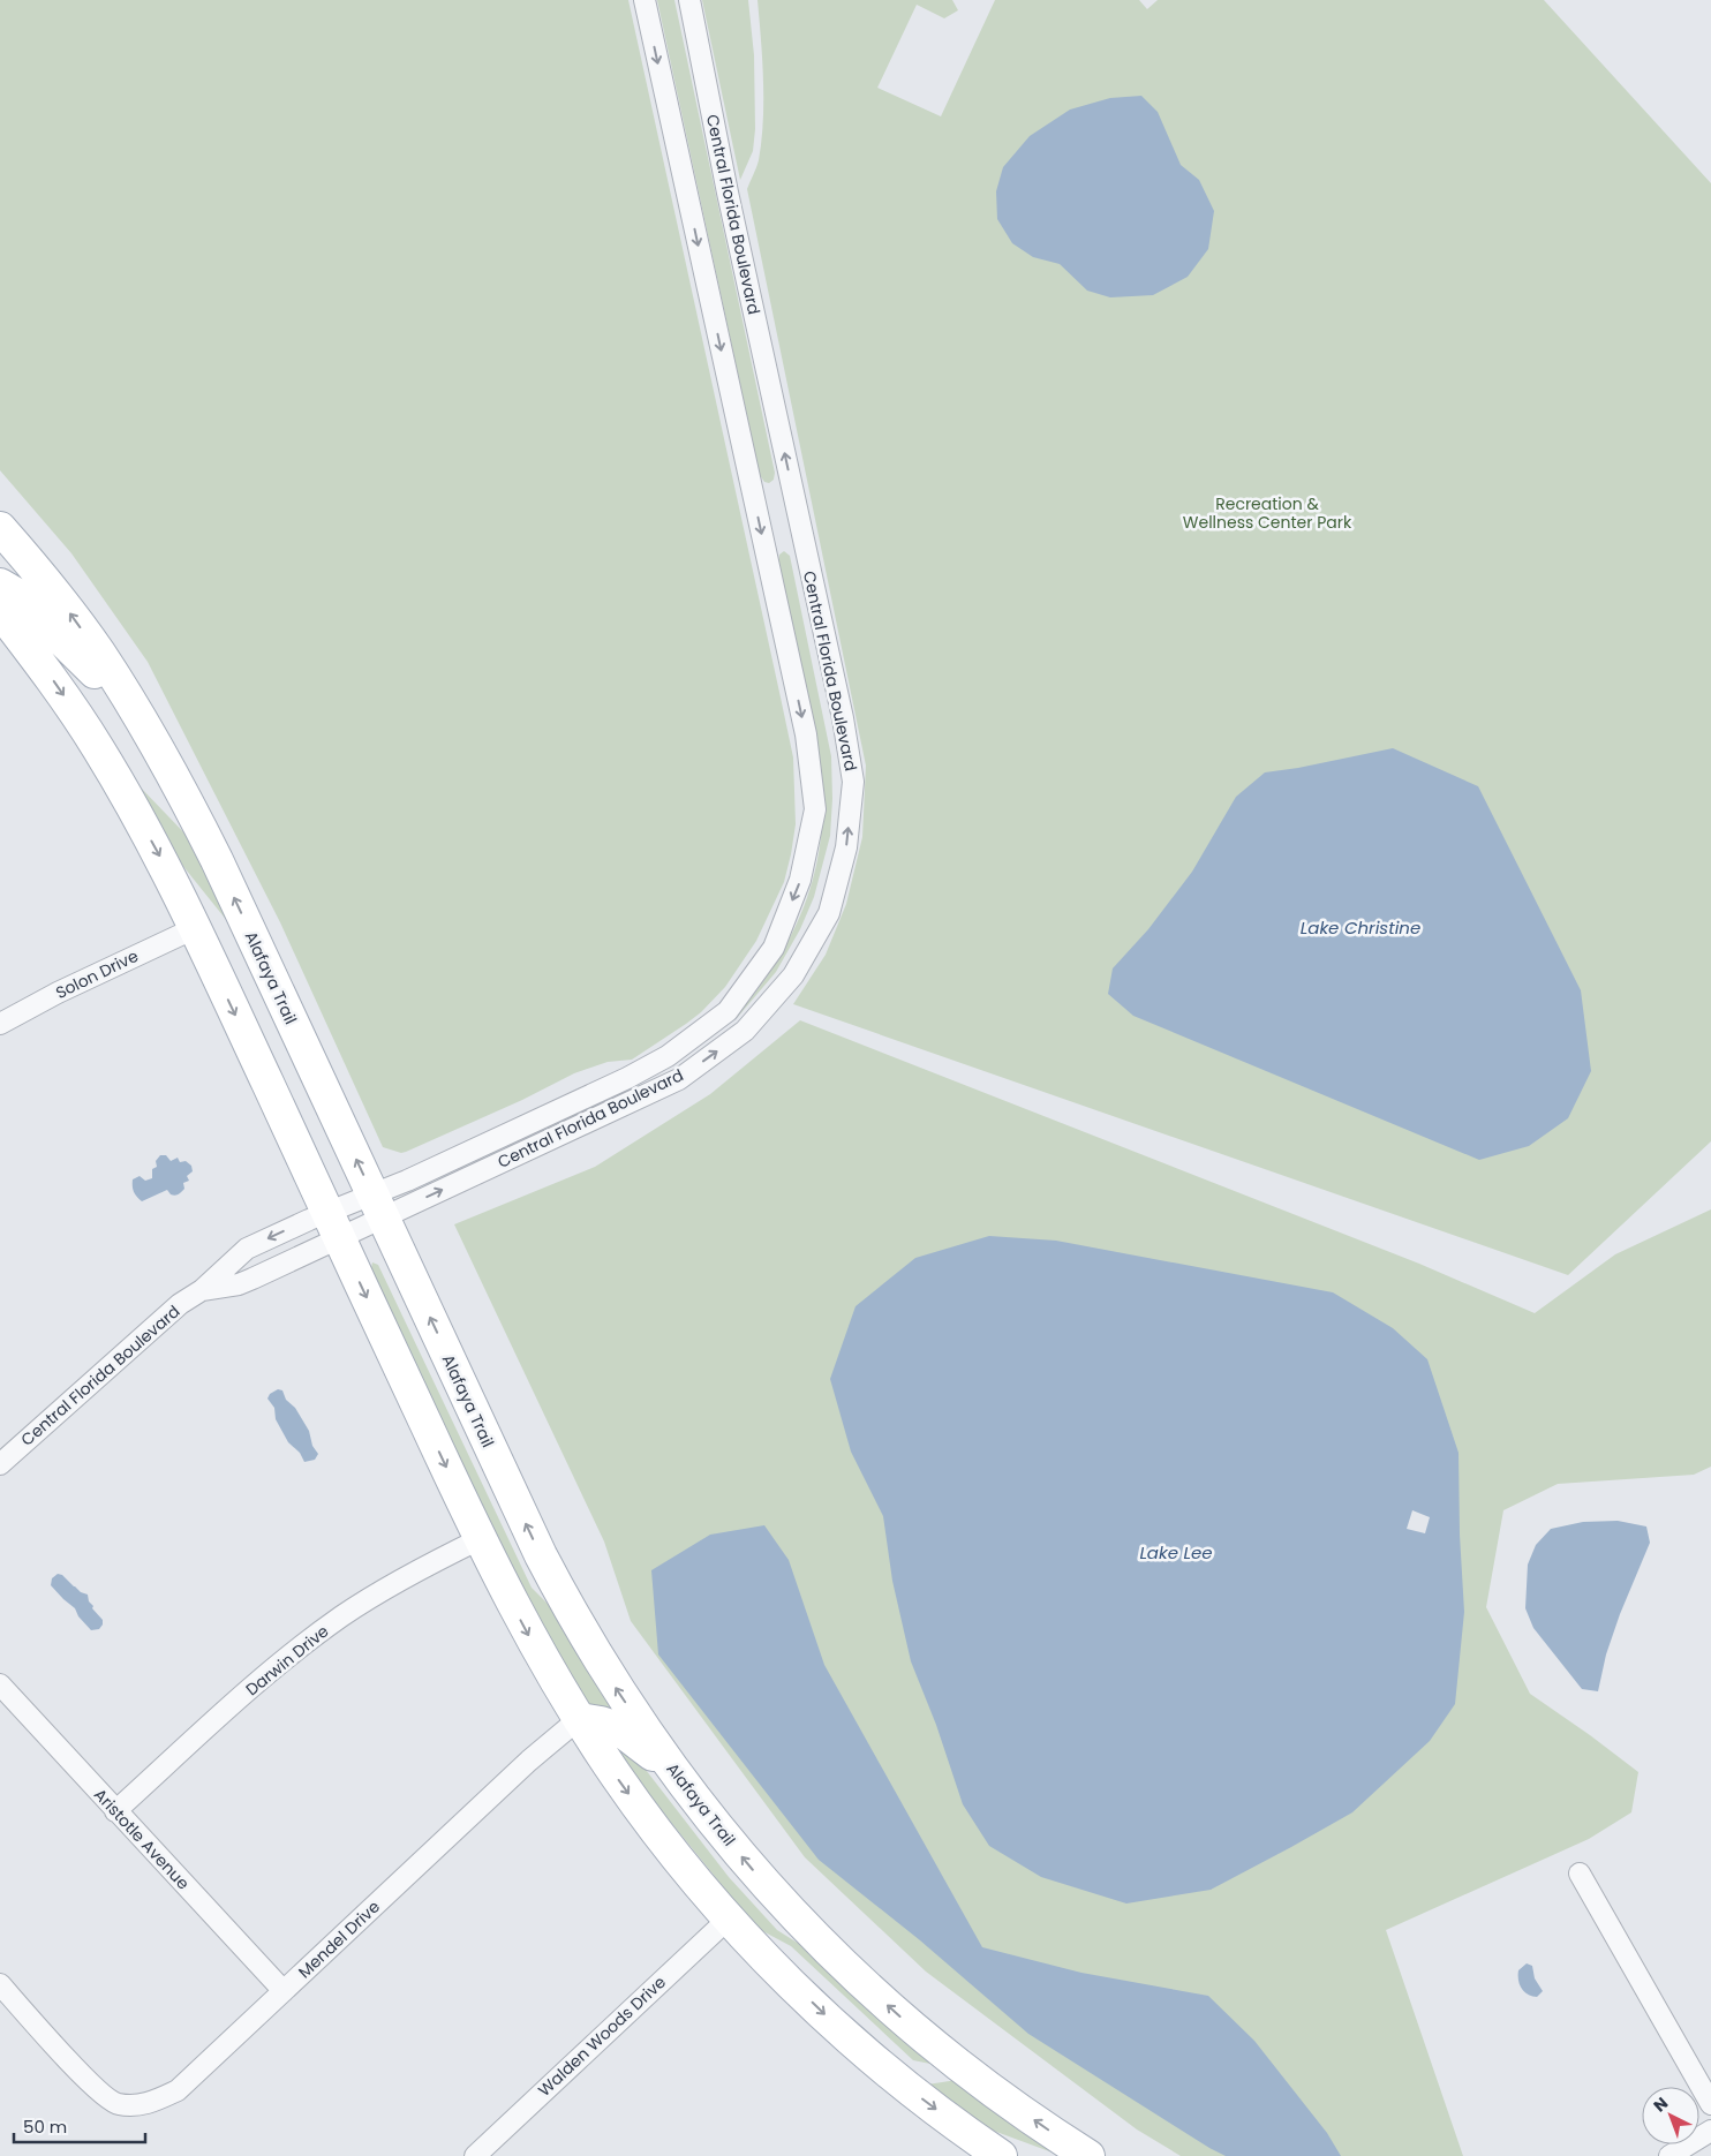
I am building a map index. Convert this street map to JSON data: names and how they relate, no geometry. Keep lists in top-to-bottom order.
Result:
{
  "streets": {
    "main road": ["Alafaya Trail"],
    "street": [
      "Central Florida Boulevard",
      "Solon Drive",
      "Darwin Drive",
      "Aristotle Avenue",
      "Mendel Drive",
      "Walden Woods Drive"
    ]
  },
  "crossings": [
    ["Central Florida Boulevard", "Alafaya Trail"],
    ["Darwin Drive", "Aristotle Avenue"],
    ["Aristotle Avenue", "Mendel Drive"]
  ],
  "water": ["Lake Christine", "Lake Lee"],
  "parks": ["Recreation & Wellness Center Park"],
  "scale_bar": "50 m",
  "north": "top left"
}
